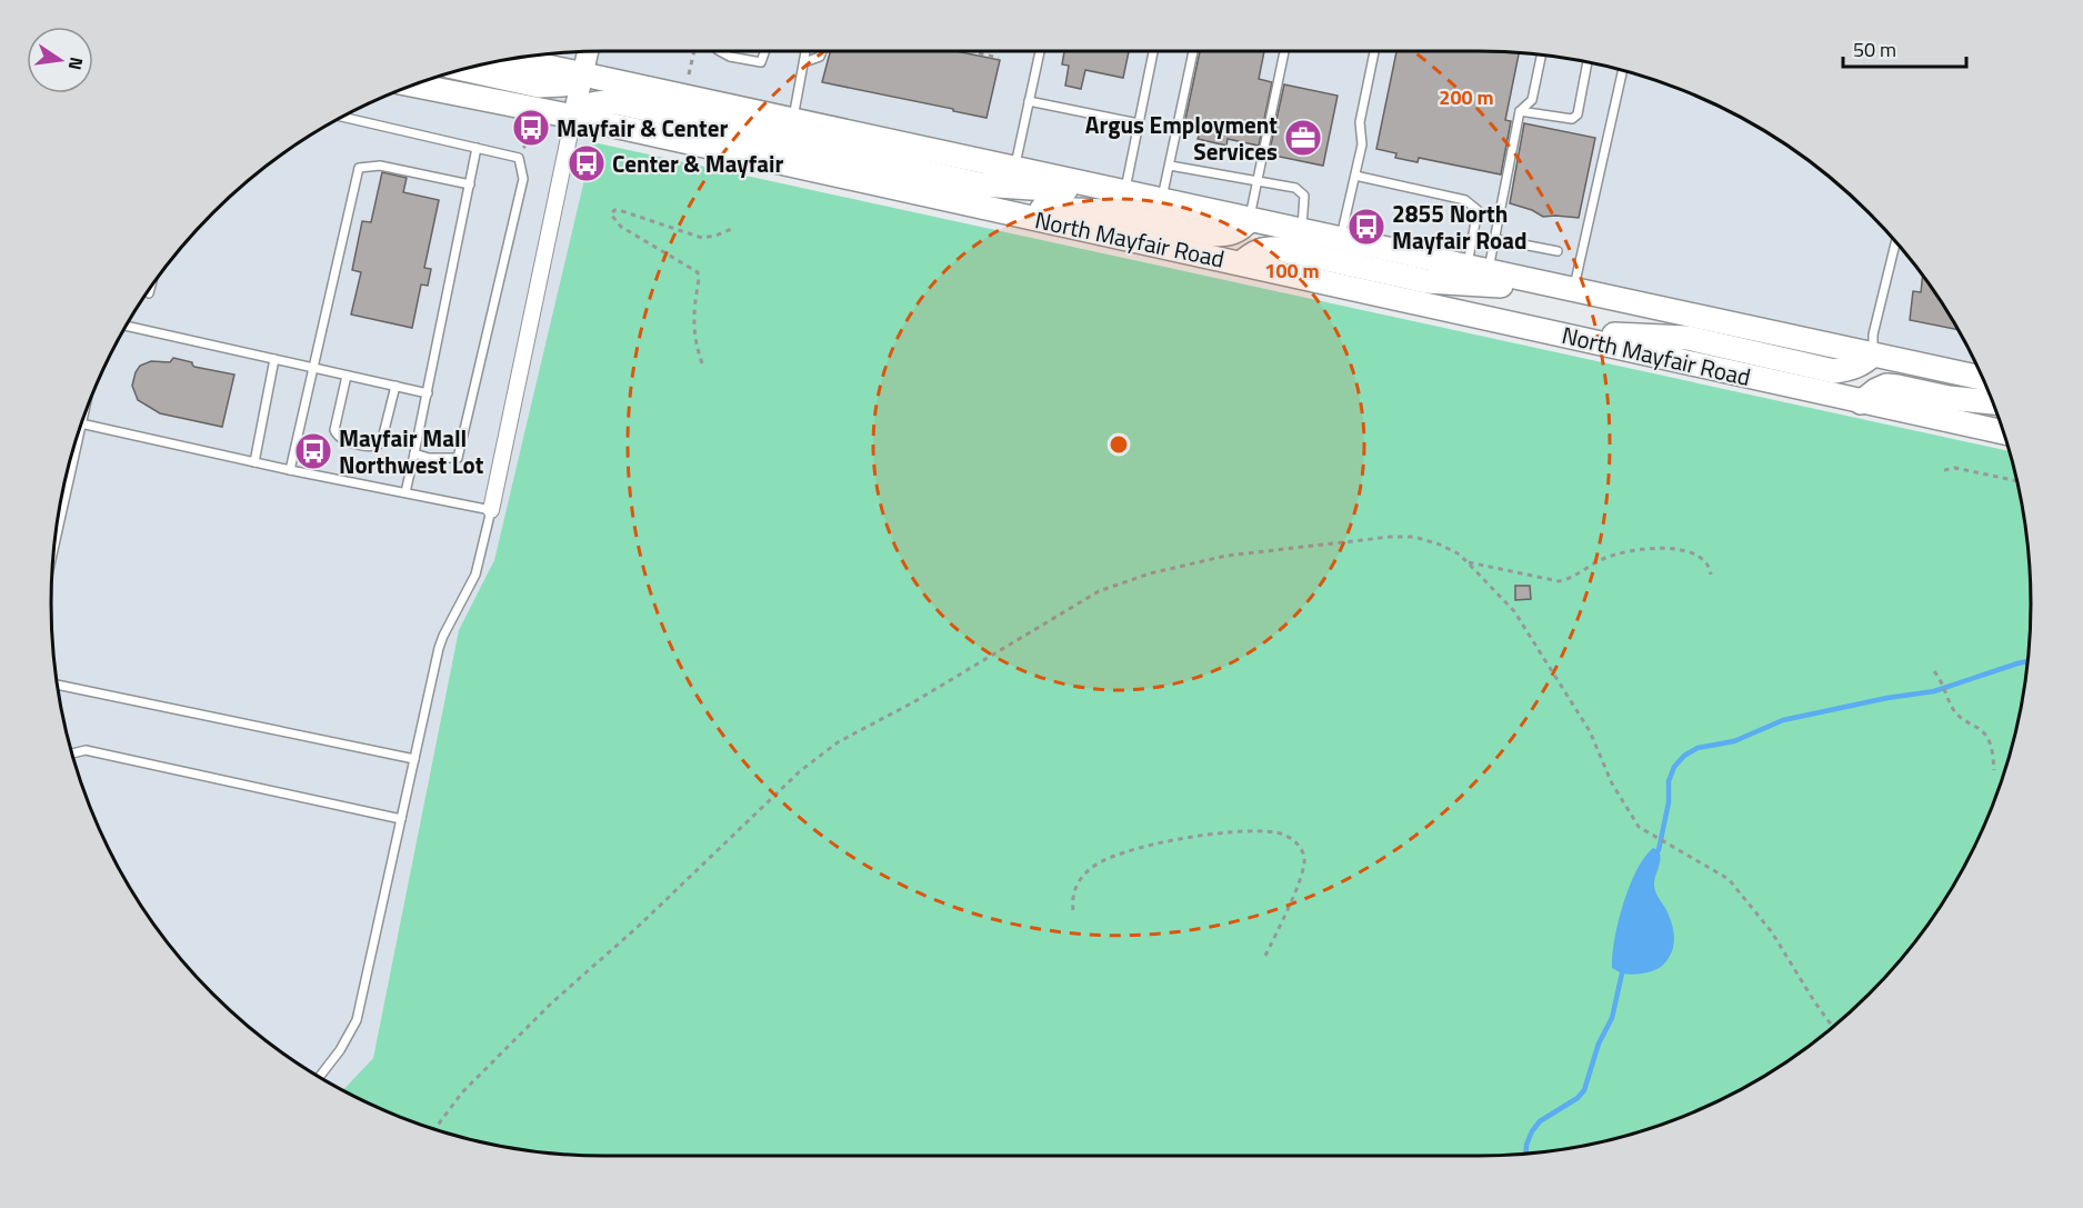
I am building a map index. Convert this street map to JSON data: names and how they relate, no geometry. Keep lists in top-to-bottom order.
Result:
{
  "streets": {
    "main road": ["North Mayfair Road"]
  },
  "places": {
    "bus stop": [
      "Mayfair & Center",
      "Center & Mayfair",
      "2855 North Mayfair Road",
      "Mayfair Mall Northwest Lot"
    ],
    "office": ["Argus Employment Services"]
  },
  "scale_bar": "50 m",
  "north": "right",
  "rings": ["200 m", "100 m"]
}
